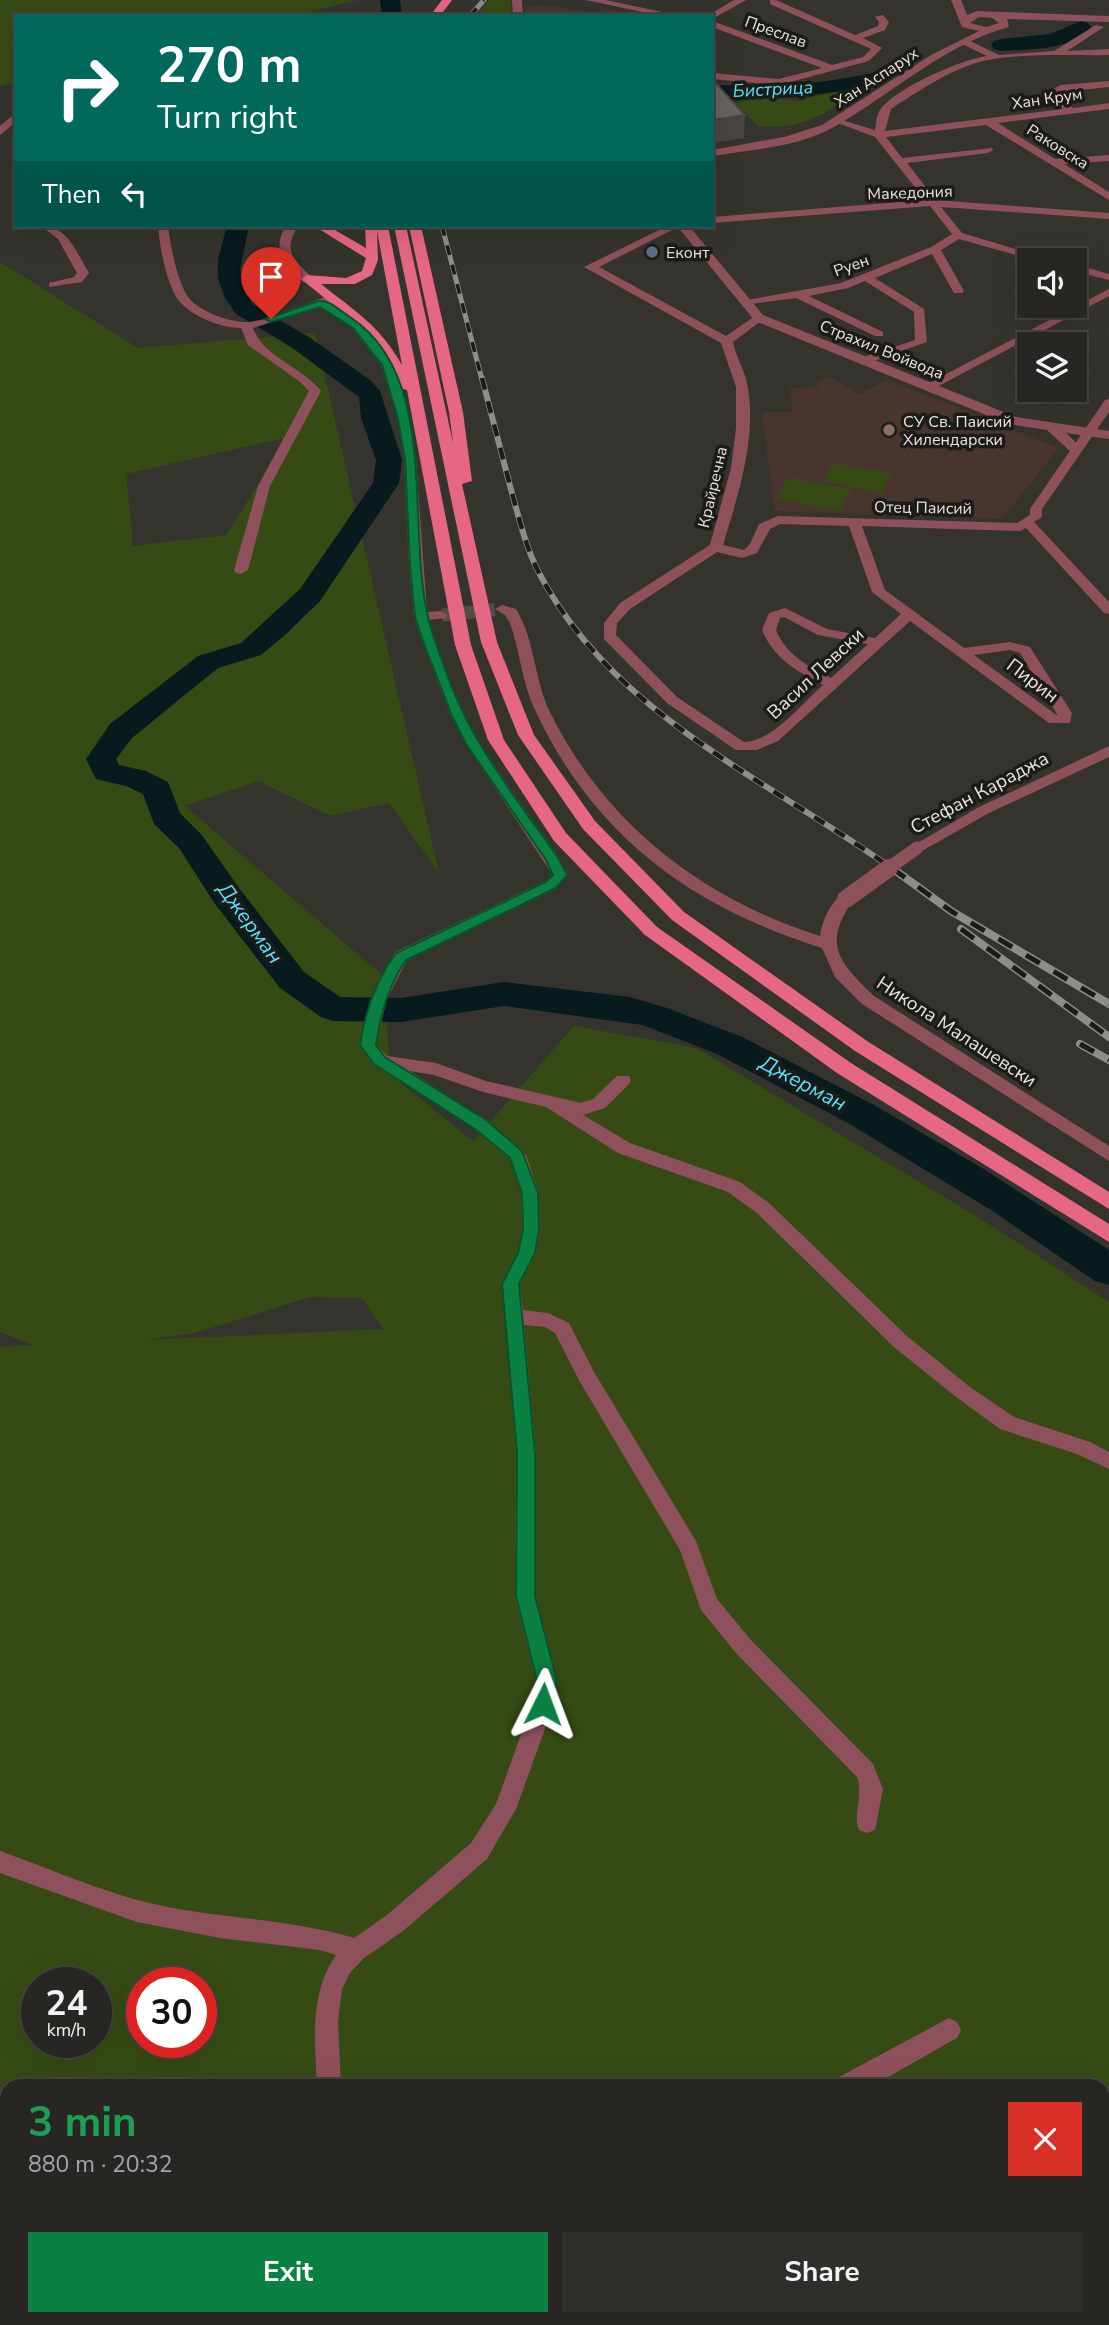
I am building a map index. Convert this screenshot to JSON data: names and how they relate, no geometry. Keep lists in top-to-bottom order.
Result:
{
  "streets": {
    "street": [
      "Преслав",
      "Хан Аспарух",
      "Хан Крум",
      "Раковска",
      "Македония",
      "Руен",
      "Страхил Войвода",
      "Крайречна",
      "Отец Паисий",
      "Васил Левски",
      "Пирин",
      "Стефан Караджа",
      "Никола Малашевски"
    ]
  },
  "crossings": [
    ["Хан Крум", "Раковска"],
    ["Руен", "Страхил Войвода"],
    ["Крайречна", "Отец Паисий"],
    ["Крайречна", "Васил Левски"],
    ["Отец Паисий", "Пирин"],
    ["Васил Левски", "Пирин"],
    ["Стефан Караджа", "Никола Малашевски"]
  ],
  "water": ["Бистрица", "Джерман"],
  "places": ["Еконт", "СУ Св. Паисий Хилендарски"],
  "page": {
    "turn": ["270 m", "Turn right"],
    "then": "Then",
    "speed": "24 km/h",
    "limit": "30",
    "heading": ["3 min", "880 m · 20:32"],
    "buttons": ["Exit", "Share"]
  }
}
